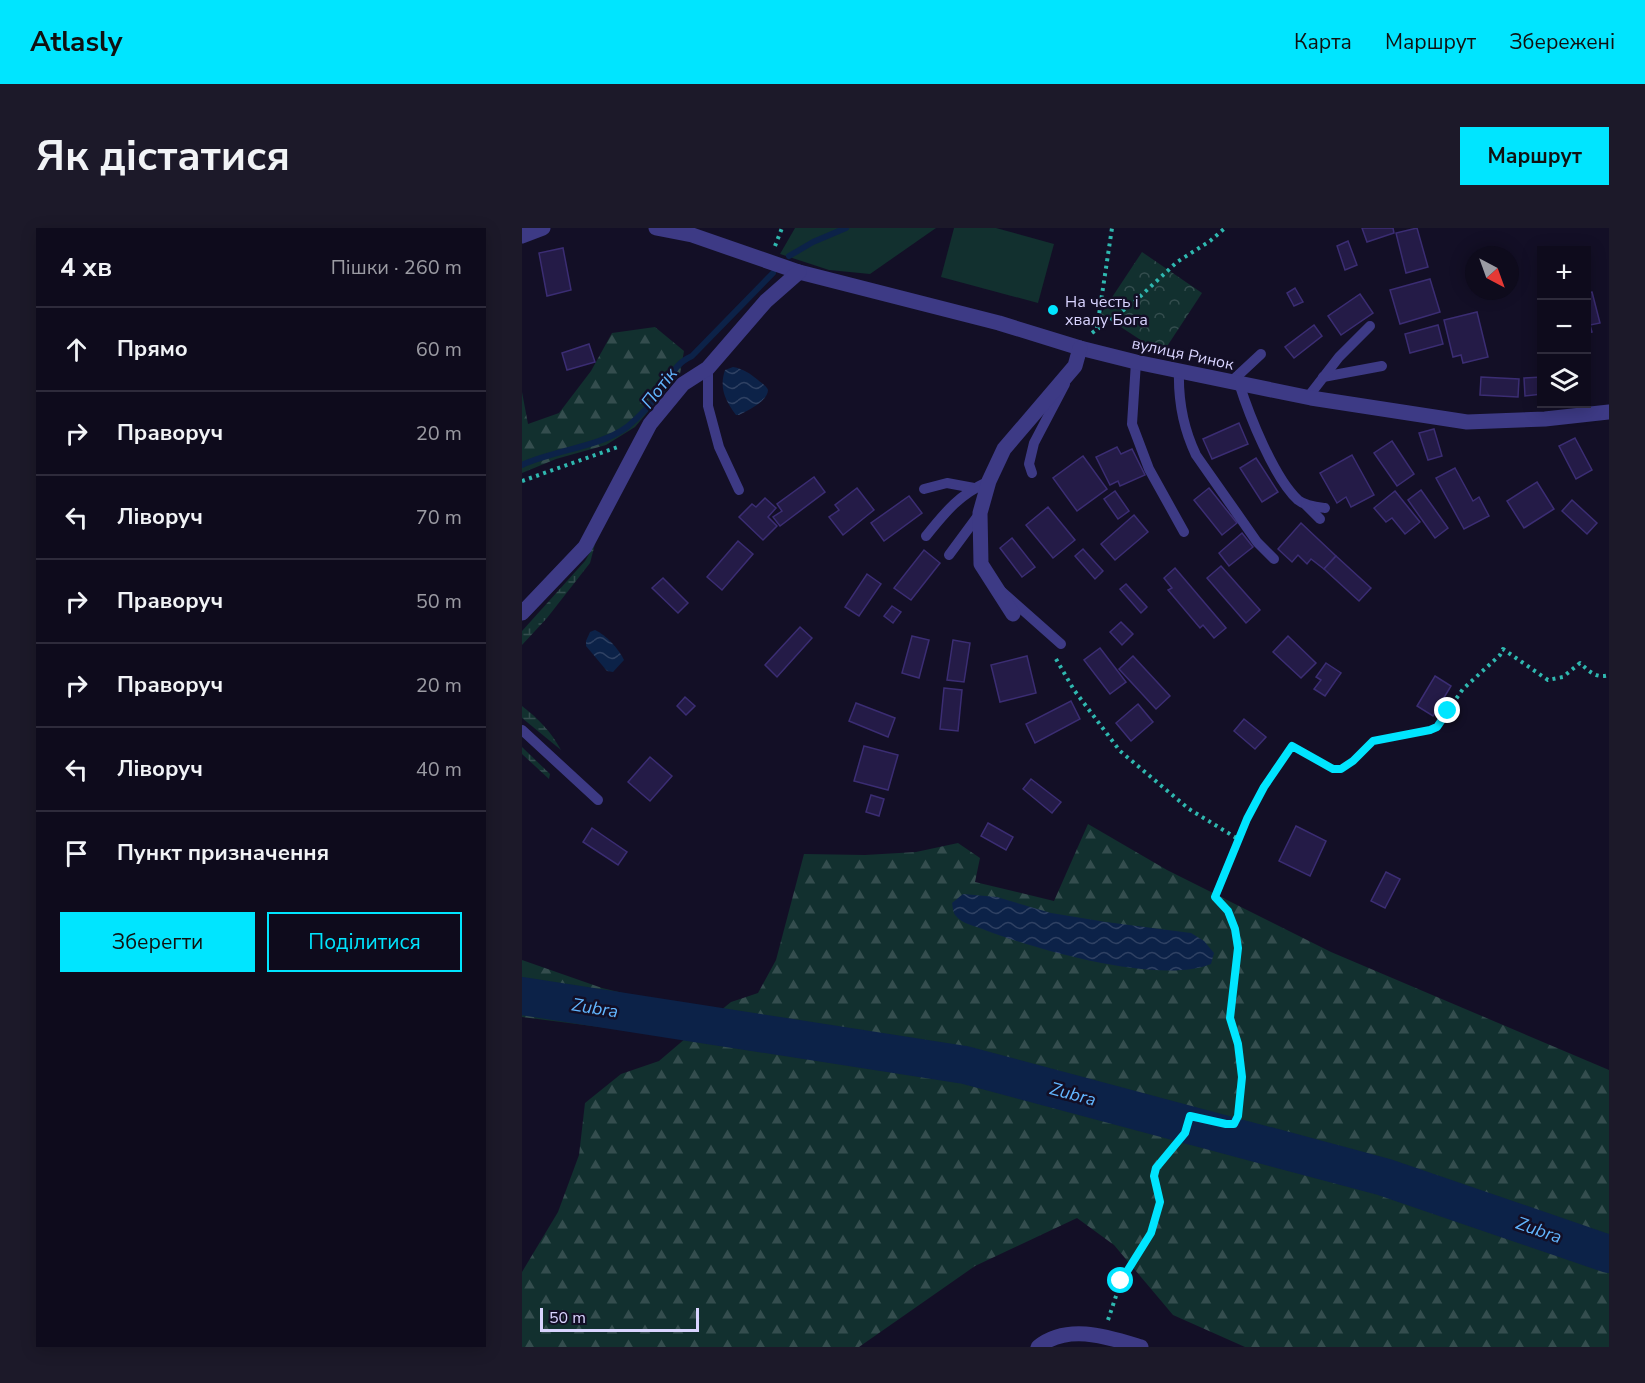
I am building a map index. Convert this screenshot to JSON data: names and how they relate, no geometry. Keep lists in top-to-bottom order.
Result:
{
  "streets": {
    "street": ["вулиця Ринок"]
  },
  "water": ["Потік", "Zubra"],
  "places": ["На честь і хвалу Бога"],
  "scale_bar": "50 m",
  "north": "bottom right",
  "page": {
    "header": "Atlasly",
    "nav": ["Карта", "Маршрут", "Збережені"],
    "buttons": [
      "Маршрут",
      ["Зберегти", "Поділитися"]
    ],
    "title": "Як дістатися",
    "heading": ["4 хв", "Пішки · 260 m"],
    "map_buttons": ["+", "−"],
    "list": [
      ["Прямо", "60 m"],
      ["Праворуч", "20 m"],
      ["Ліворуч", "70 m"],
      ["Праворуч", "50 m"],
      ["Праворуч", "20 m"],
      ["Ліворуч", "40 m"],
      "Пункт призначення"
    ],
    "scale": "50 m"
  }
}
